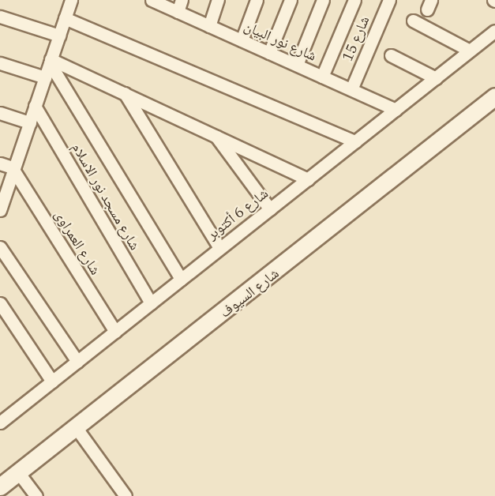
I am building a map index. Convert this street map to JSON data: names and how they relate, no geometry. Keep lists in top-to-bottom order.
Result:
{
  "streets": {
    "main road": ["شارع السيوف"],
    "street": [
      "شارع 15",
      "شارع نور البيان",
      "شارع مسجد نور الاسلام",
      "شارع 6 أكتوبر",
      "شارع العمراوى"
    ]
  },
  "crossings": [
    ["شارع 15", "شارع نور البيان"],
    ["شارع نور البيان", "شارع 6 أكتوبر"],
    ["شارع مسجد نور الاسلام", "شارع 6 أكتوبر"],
    ["شارع 6 أكتوبر", "شارع العمراوى"]
  ]
}
